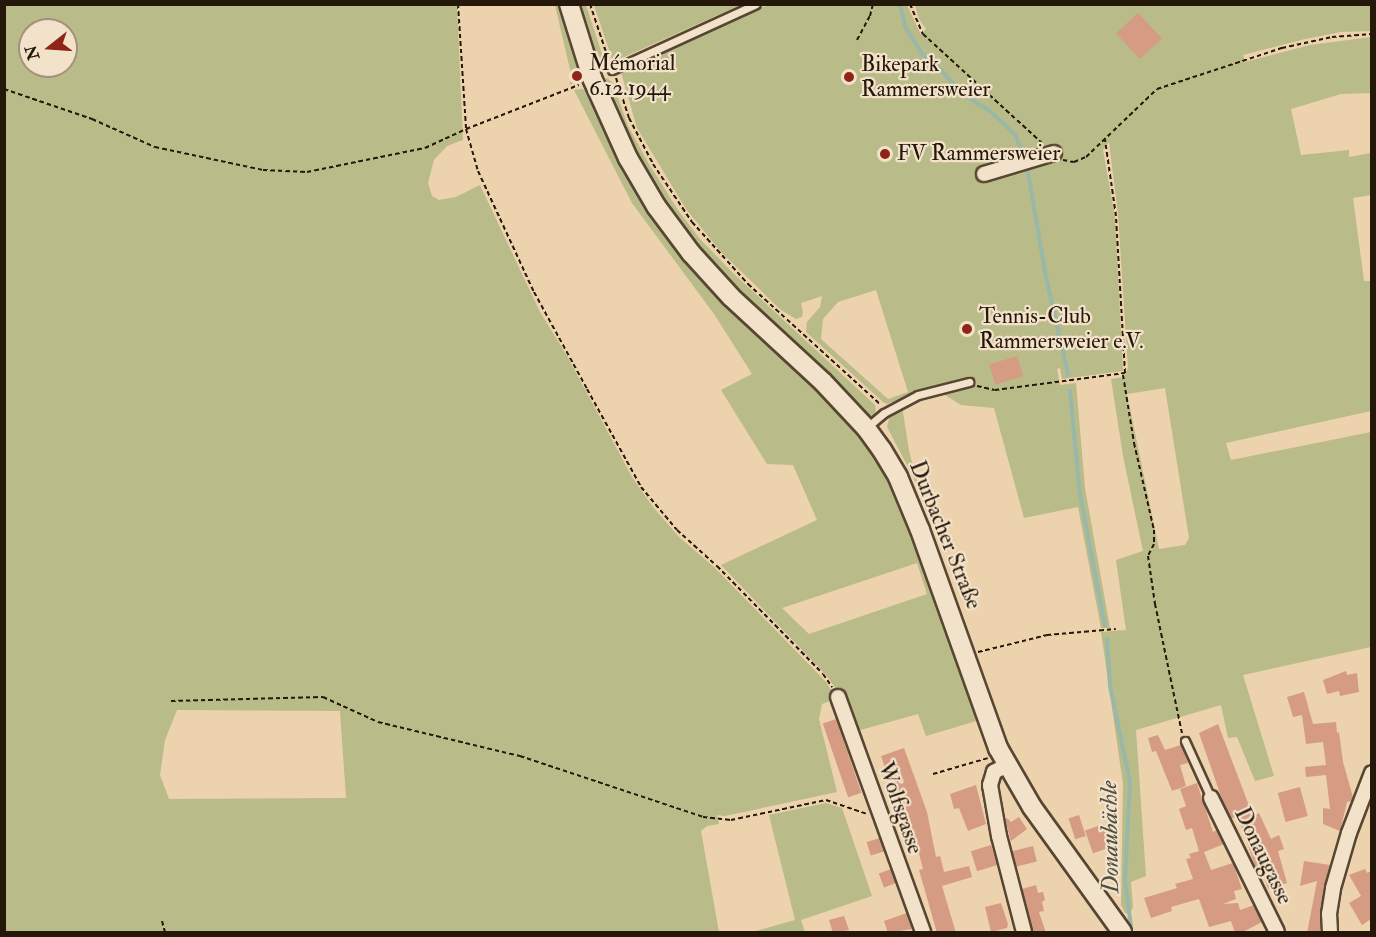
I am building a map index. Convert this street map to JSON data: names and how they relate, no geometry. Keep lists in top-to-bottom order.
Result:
{
  "streets": {
    "street": ["Durbacher Straße", "Wolfsgasse", "Donaugasse"]
  },
  "water": ["Donaubächle"],
  "places": [
    "Mémorial 6.12.1944",
    "Bikepark Rammersweier",
    "FV Rammersweier",
    "Tennis-Club Rammersweier e.V."
  ],
  "north": "left"
}
